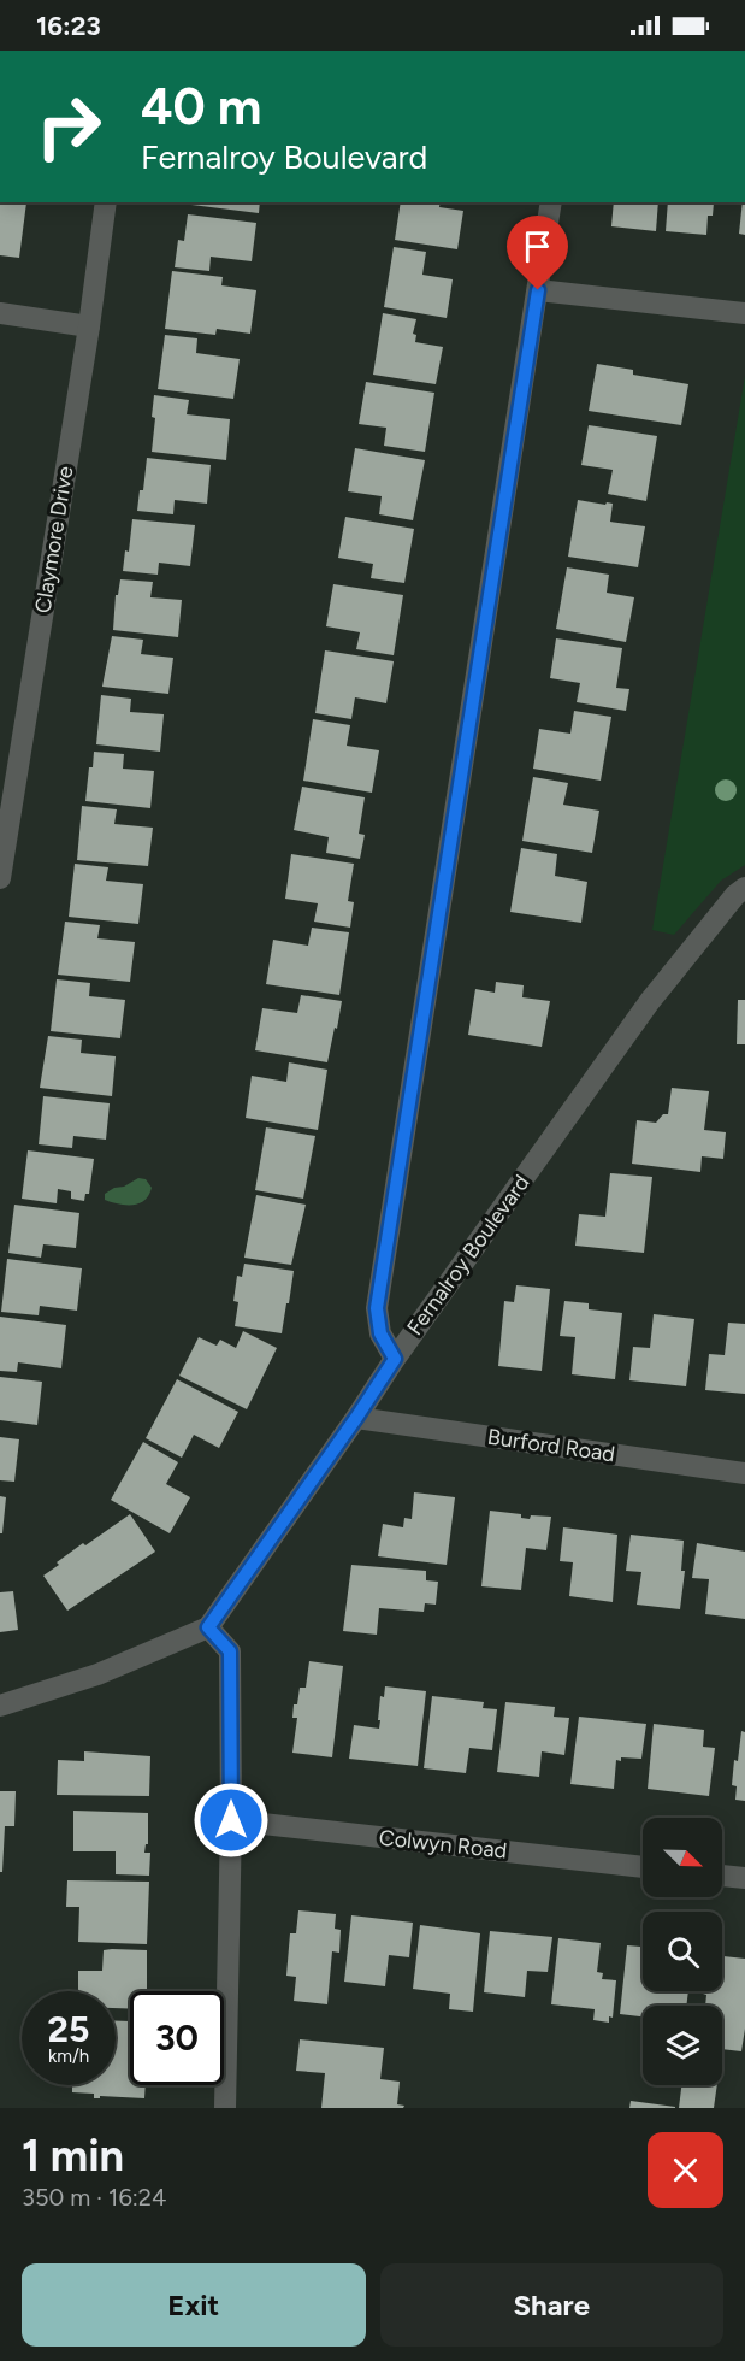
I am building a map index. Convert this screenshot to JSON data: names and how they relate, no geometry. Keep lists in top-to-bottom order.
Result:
{
  "streets": {
    "street": [
      "Claymore Drive",
      "Fernalroy Boulevard",
      "Burford Road",
      "Colwyn Road"
    ]
  },
  "crossings": [
    ["Fernalroy Boulevard", "Burford Road"]
  ],
  "north": "bottom right",
  "page": {
    "status": "16:23",
    "turn": ["40 m", "Fernalroy Boulevard"],
    "speed": "25 km/h",
    "limit": "30",
    "heading": ["1 min", "350 m · 16:24"],
    "buttons": ["Exit", "Share"]
  }
}
